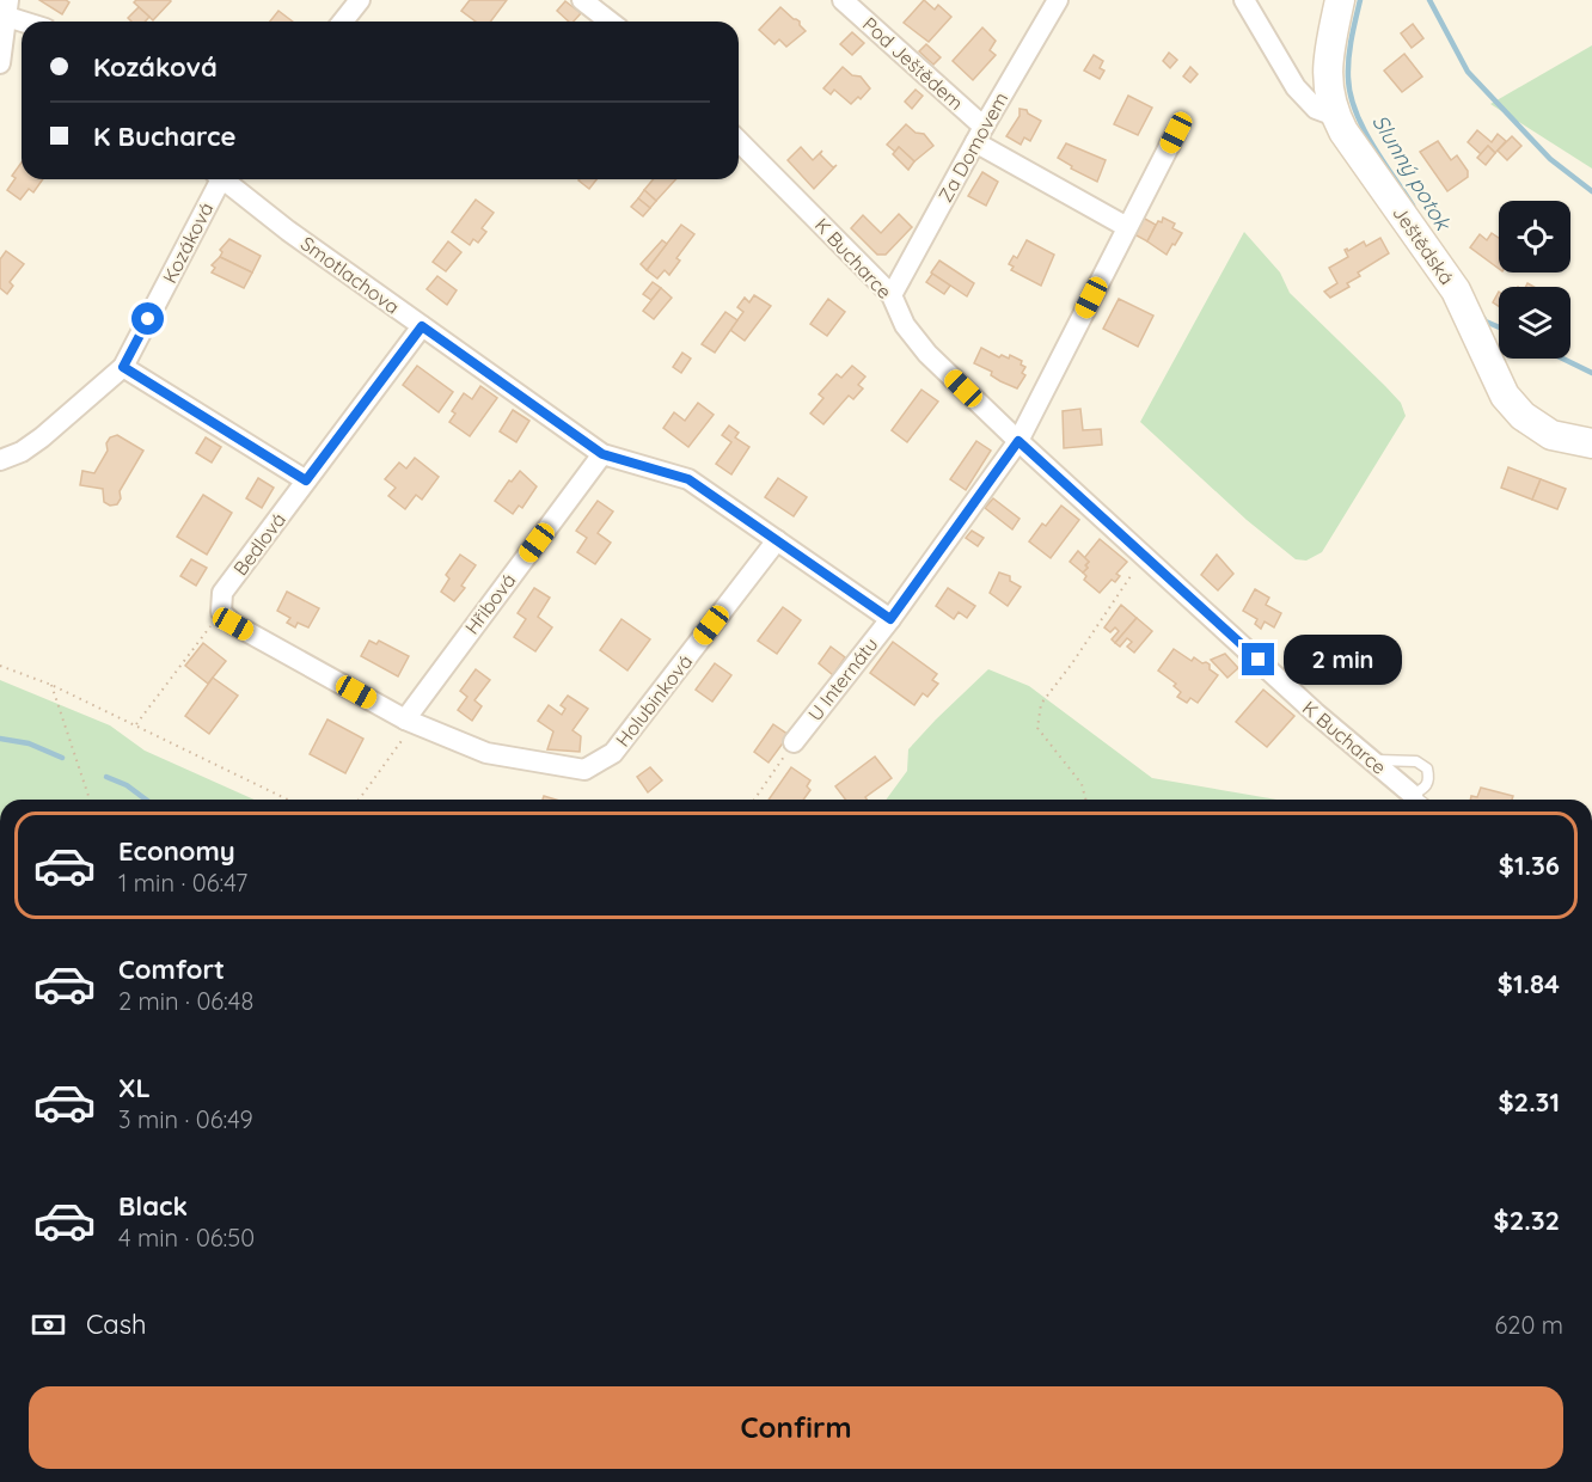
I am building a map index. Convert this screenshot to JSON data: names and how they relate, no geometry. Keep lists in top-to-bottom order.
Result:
{
  "streets": {
    "street": [
      "Pod Ještědem",
      "Za Domovem",
      "Kozáková",
      "Ještědská",
      "K Bucharce",
      "Smotlachova",
      "Bedlová",
      "Hřibová",
      "U Internátu",
      "Holubinková"
    ]
  },
  "crossings": [
    ["Pod Ještědem", "Za Domovem"],
    ["Pod Ještědem", "U Internátu"],
    ["Za Domovem", "K Bucharce"],
    ["K Bucharce", "U Internátu"],
    ["Smotlachova", "Bedlová"],
    ["Smotlachova", "Hřibová"],
    ["Smotlachova", "U Internátu"],
    ["Smotlachova", "Holubinková"],
    ["Hřibová", "Holubinková"]
  ],
  "water": ["Slunný potok"],
  "page": {
    "banner": ["Kozáková", "K Bucharce"],
    "bubble": "2 min",
    "list": [
      {
        "name": "Economy",
        "note": "1 min · 06:47",
        "value": "$1.36"
      },
      {
        "name": "Comfort",
        "note": "2 min · 06:48",
        "value": "$1.84"
      },
      {
        "name": "XL",
        "note": "3 min · 06:49",
        "value": "$2.31"
      },
      {
        "name": "Black",
        "note": "4 min · 06:50",
        "value": "$2.32"
      }
    ],
    "pay": ["Cash", "620 m"],
    "buttons": "Confirm"
  }
}
